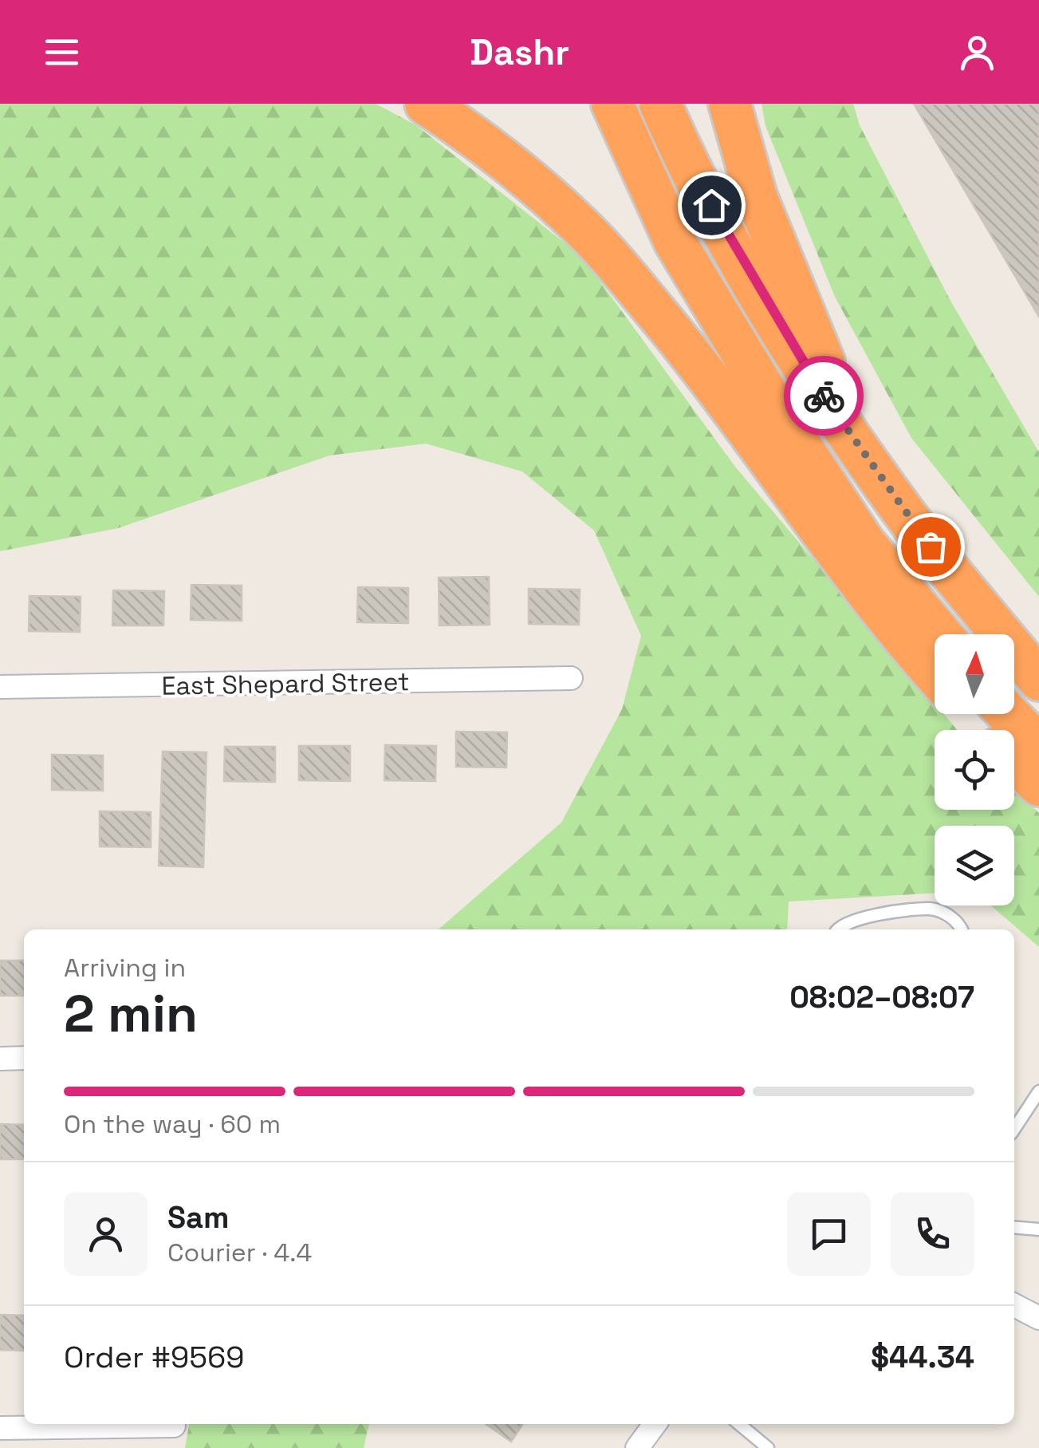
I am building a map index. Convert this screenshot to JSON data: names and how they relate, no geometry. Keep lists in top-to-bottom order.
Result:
{
  "streets": {
    "street": ["East Shepard Street"]
  },
  "north": "top",
  "page": {
    "header": "Dashr",
    "heading": ["2 min", "Arriving in", "08:02–08:07"],
    "panel": [
      "Sam",
      "Courier · 4.4",
      "Order #9569",
      "$44.34"
    ],
    "bar": "On the way · 60 m"
  }
}
